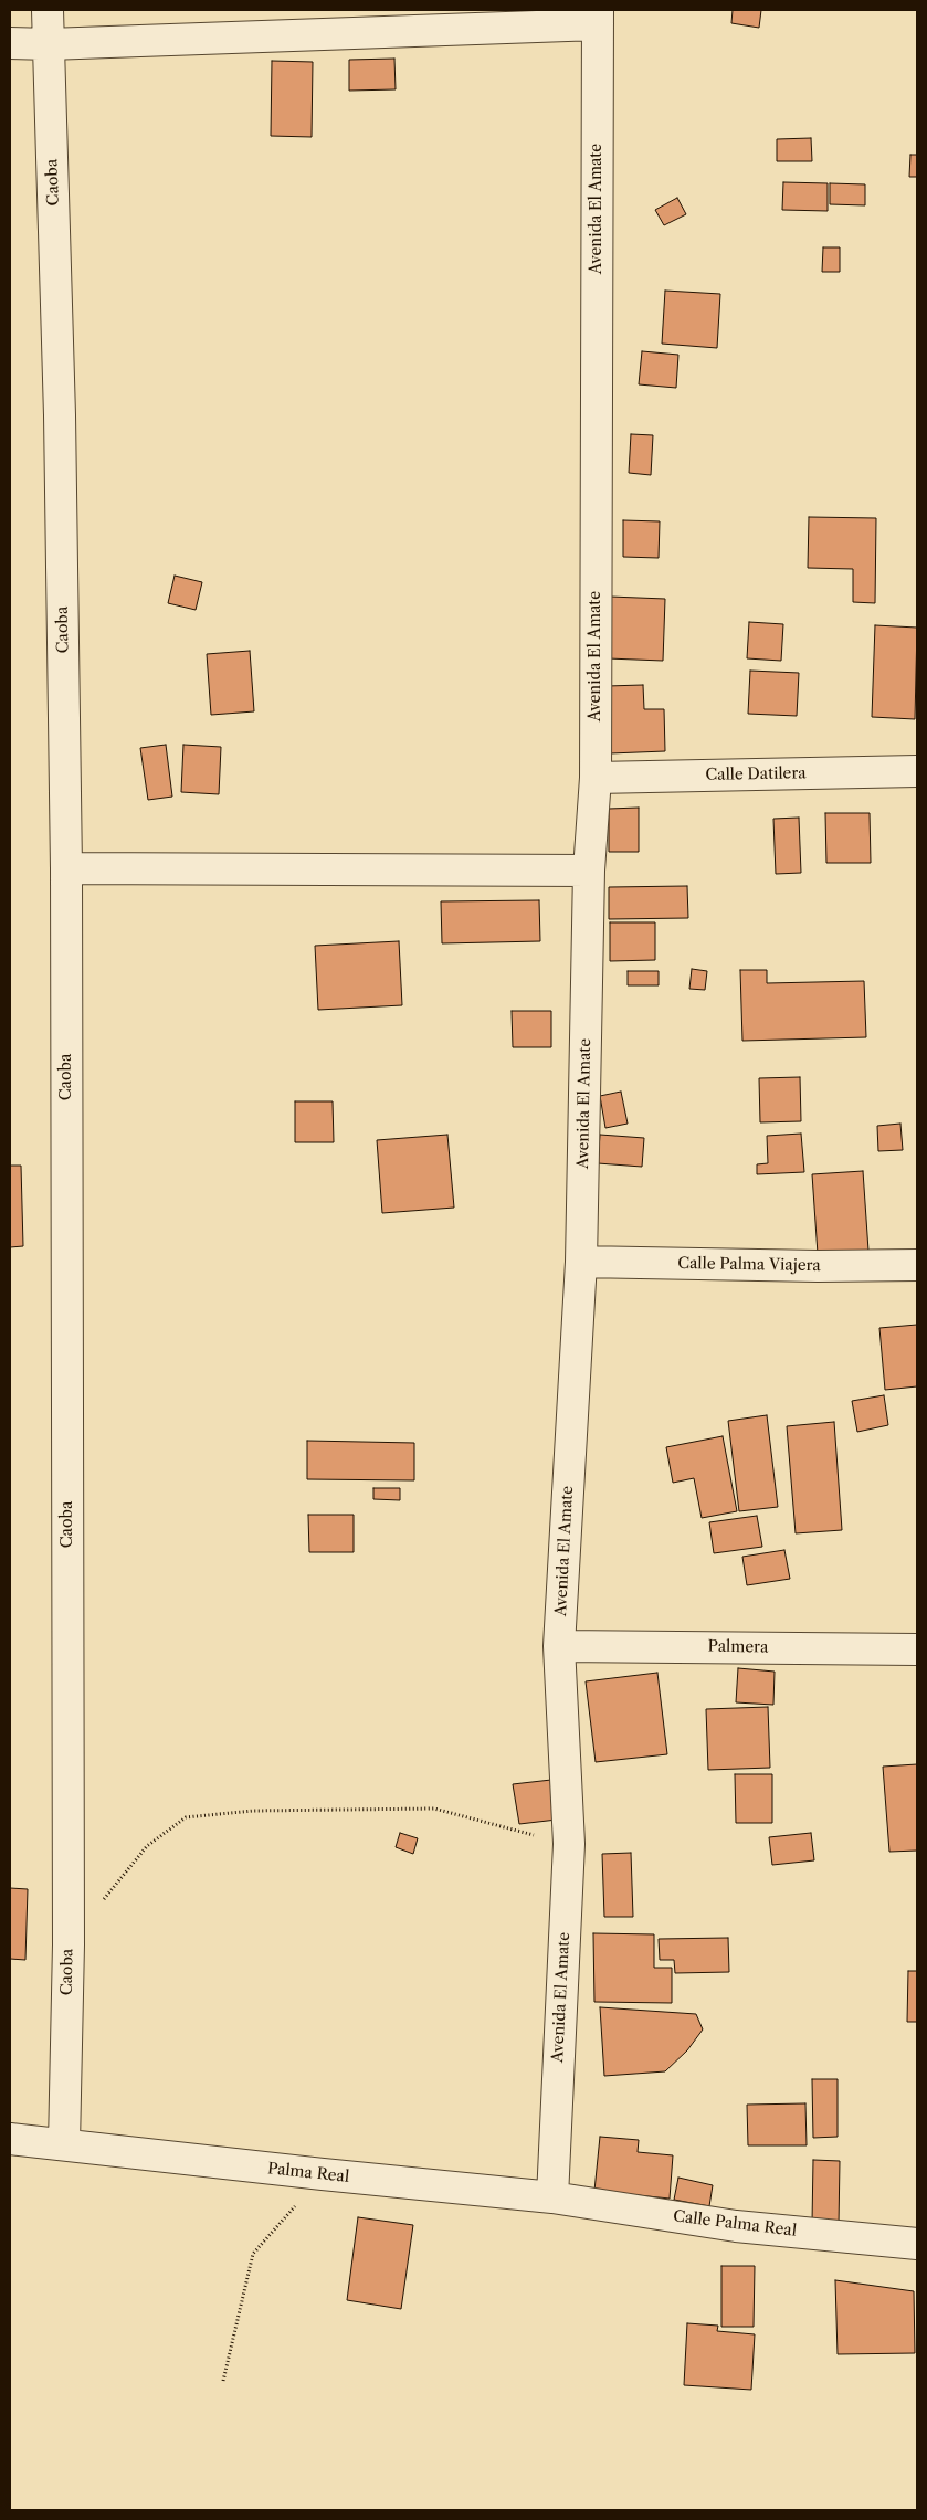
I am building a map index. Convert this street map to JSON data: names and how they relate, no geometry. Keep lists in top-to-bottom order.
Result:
{
  "streets": {
    "street": [
      "Caoba",
      "Avenida El Amate",
      "Calle Datilera",
      "Calle Palma Viajera",
      "Palmera",
      "Palma Real",
      "Calle Palma Real"
    ]
  },
  "crossings": [
    ["Caoba", "Palma Real"],
    ["Avenida El Amate", "Calle Datilera"],
    ["Avenida El Amate", "Calle Palma Viajera"],
    ["Avenida El Amate", "Palmera"],
    ["Avenida El Amate", "Palma Real"],
    ["Avenida El Amate", "Calle Palma Real"],
    ["Palma Real", "Calle Palma Real"]
  ]
}
